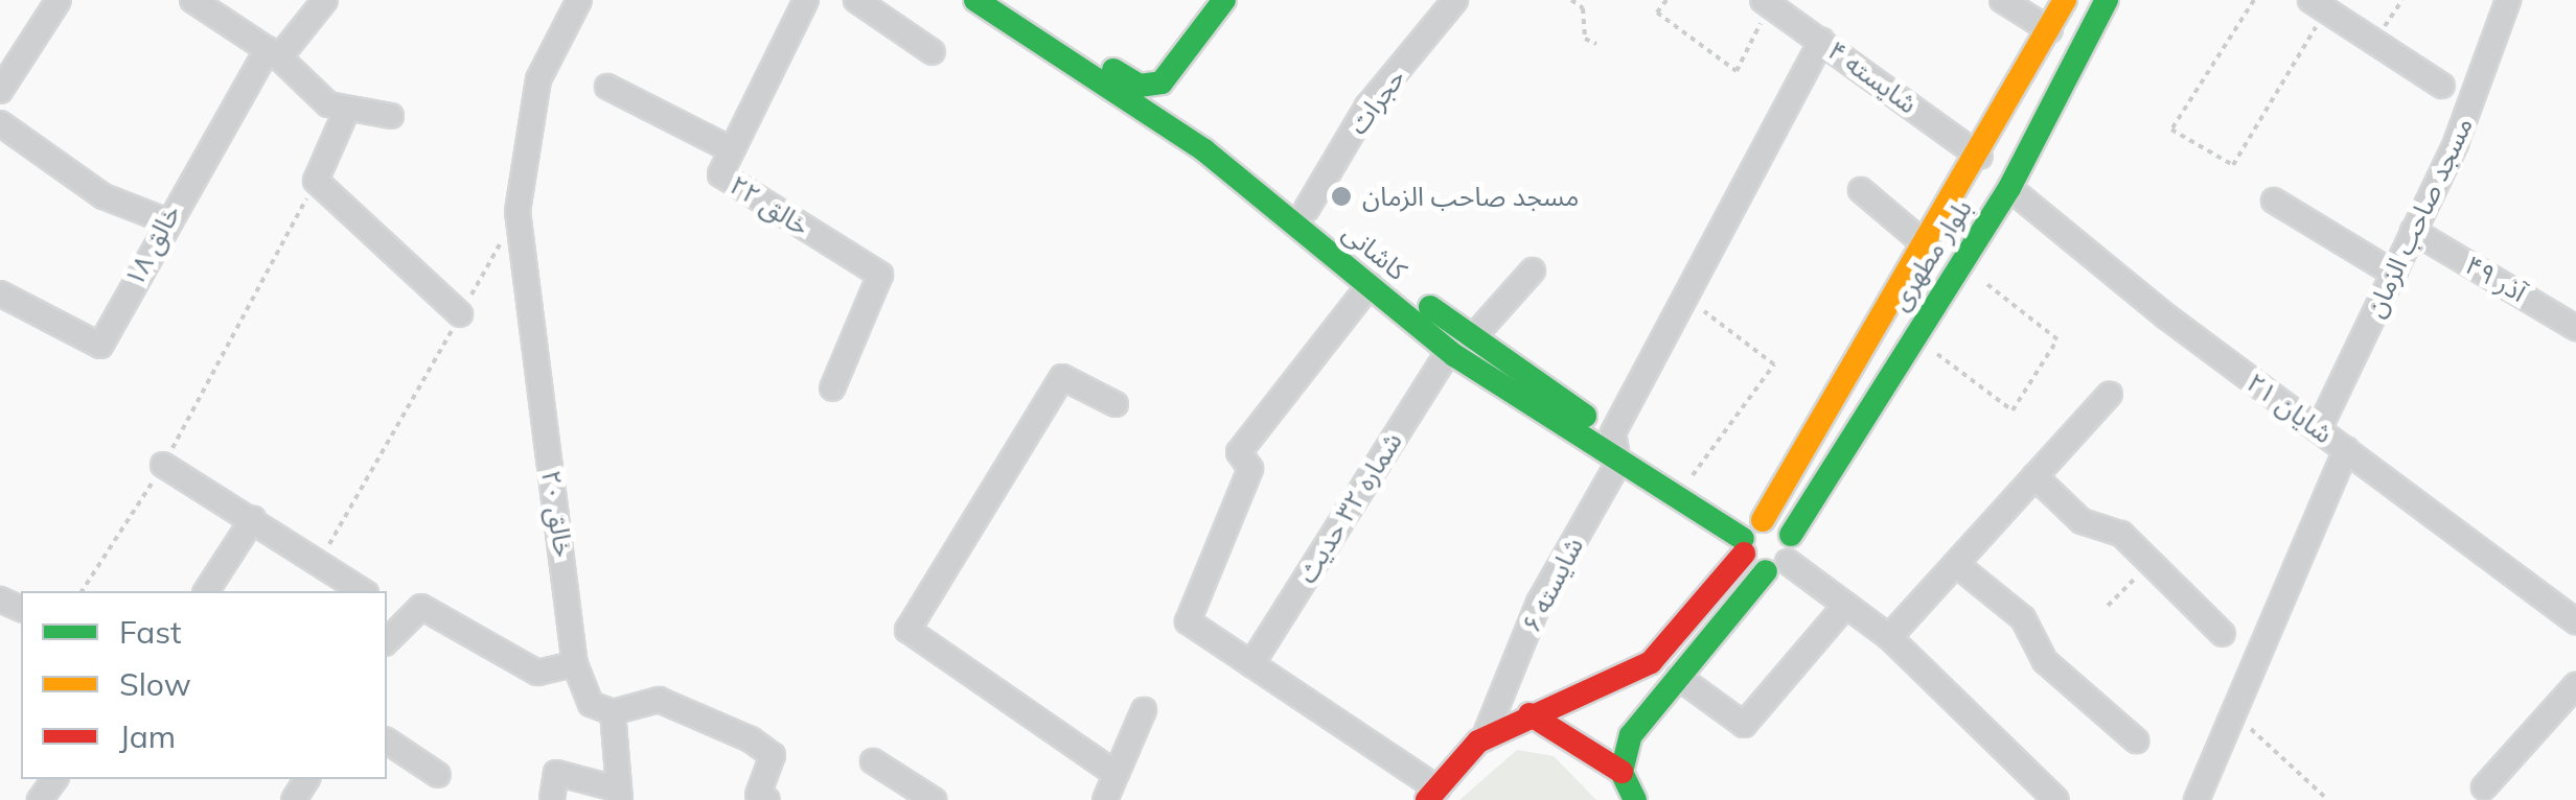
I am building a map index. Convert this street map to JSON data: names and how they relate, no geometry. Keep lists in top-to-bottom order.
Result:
{
  "streets": {
    "street": [
      "شایسته ۴",
      "حجرات",
      "خالق ۲۲",
      "مسجد صاحب الزمان",
      "خالق ۱۸",
      "کاشانی",
      "بلوار مطهری",
      "آذر ۴۹",
      "شایان ۲۱",
      "شماره ۳۲ حدیث",
      "خالق ۲۰",
      "شایسته ۶"
    ]
  },
  "crossings": [
    ["شایسته ۴", "بلوار مطهری"],
    ["حجرات", "کاشانی"],
    ["مسجد صاحب الزمان", "آذر ۴۹"],
    ["مسجد صاحب الزمان", "شایان ۲۱"],
    ["کاشانی", "بلوار مطهری"],
    ["کاشانی", "شماره ۳۲ حدیث"],
    ["کاشانی", "شایسته ۶"],
    ["بلوار مطهری", "شایان ۲۱"],
    ["بلوار مطهری", "شایسته ۶"]
  ],
  "places": ["مسجد صاحب الزمان"],
  "legend": ["Fast", "Slow", "Jam"]
}
